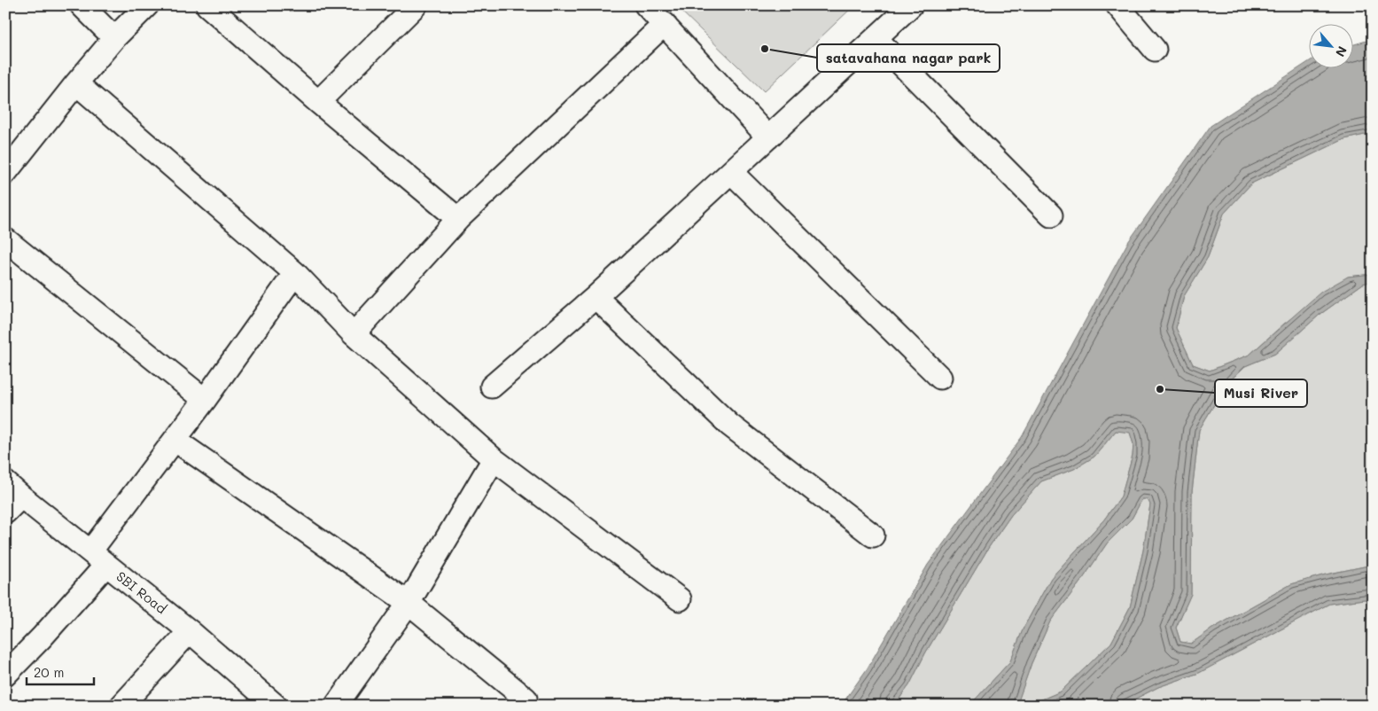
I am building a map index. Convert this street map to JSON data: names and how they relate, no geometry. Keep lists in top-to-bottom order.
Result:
{
  "streets": {
    "street": ["SBI Road"]
  },
  "places": ["satavahana nagar park", "Musi River"],
  "scale_bar": "20 m",
  "north": "bottom right"
}
